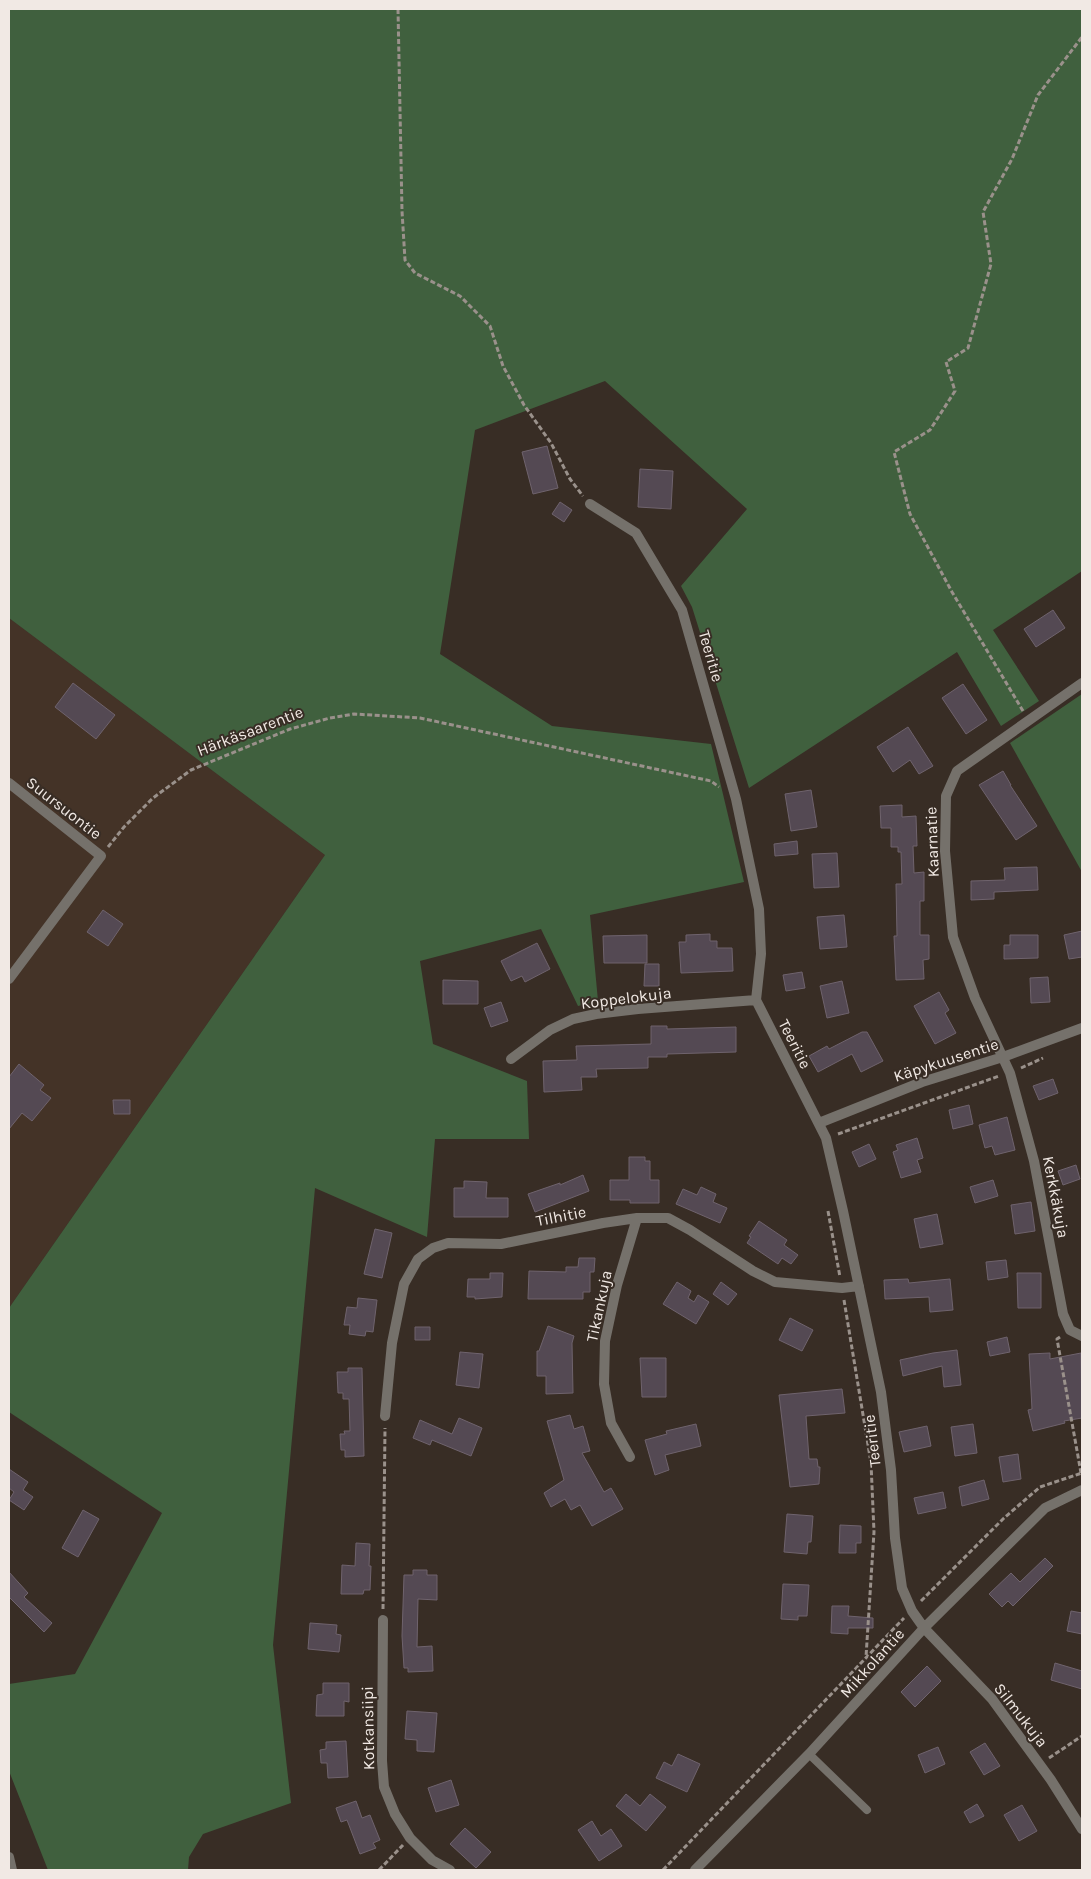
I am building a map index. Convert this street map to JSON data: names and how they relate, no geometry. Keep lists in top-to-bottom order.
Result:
{
  "streets": {
    "street": [
      "Teeritie",
      "Suursuontie",
      "Kaarnatie",
      "Koppelokuja",
      "Käpykuusentie",
      "Kerkkäkuja",
      "Tilhitie",
      "Tikankuja",
      "Mikkolantie",
      "Silmukuja",
      "Kotkansiipi"
    ],
    "path": ["Härkäsaarentie"]
  },
  "crossings": [
    ["Teeritie", "Härkäsaarentie"],
    ["Teeritie", "Koppelokuja"],
    ["Teeritie", "Käpykuusentie"],
    ["Teeritie", "Tilhitie"],
    ["Teeritie", "Mikkolantie"],
    ["Teeritie", "Silmukuja"],
    ["Härkäsaarentie", "Suursuontie"],
    ["Kaarnatie", "Käpykuusentie"],
    ["Kaarnatie", "Kerkkäkuja"],
    ["Käpykuusentie", "Kerkkäkuja"],
    ["Tilhitie", "Tikankuja"],
    ["Mikkolantie", "Silmukuja"]
  ]
}
